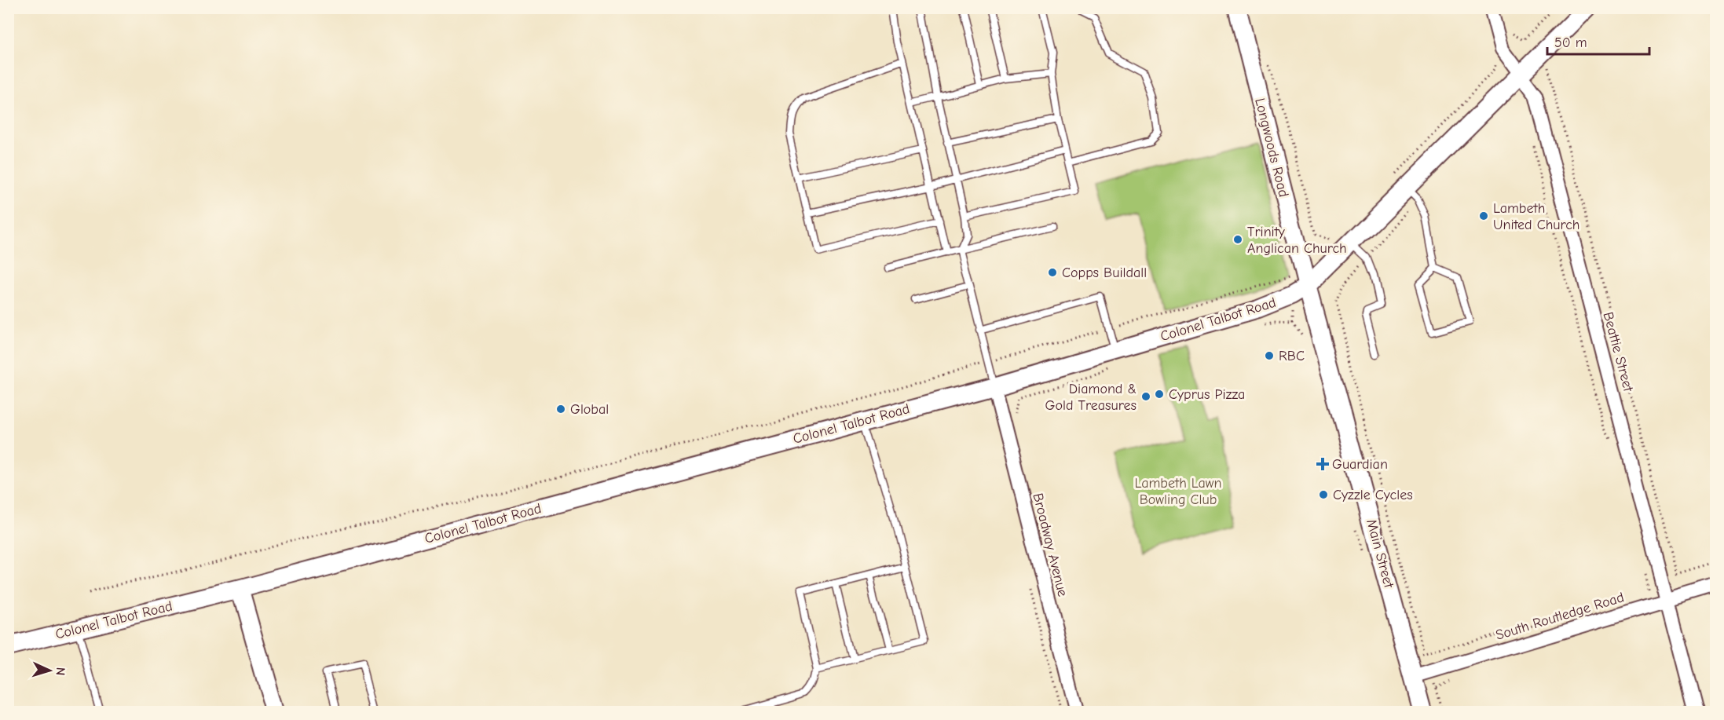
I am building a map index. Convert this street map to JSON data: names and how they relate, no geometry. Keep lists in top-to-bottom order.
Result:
{
  "streets": {
    "main road": ["Longwoods Road", "Colonel Talbot Road", "Main Street"],
    "street": ["Beattie Street", "Broadway Avenue", "South Routledge Road"]
  },
  "crossings": [
    ["Longwoods Road", "Colonel Talbot Road"],
    ["Longwoods Road", "Main Street"],
    ["Colonel Talbot Road", "Beattie Street"],
    ["Colonel Talbot Road", "Broadway Avenue"],
    ["Colonel Talbot Road", "Main Street"],
    ["Beattie Street", "South Routledge Road"],
    ["Main Street", "South Routledge Road"]
  ],
  "parks": ["Lambeth Lawn Bowling Club"],
  "places": {
    "other": [
      "Lambeth United Church",
      "Trinity Anglican Church",
      "Copps Buildall",
      "RBC",
      "Cyprus Pizza",
      "Diamond & Gold Treasures",
      "Global",
      "Cyzzle Cycles"
    ],
    "health": ["Guardian"]
  },
  "scale_bar": "50 m",
  "north": "right"
}
